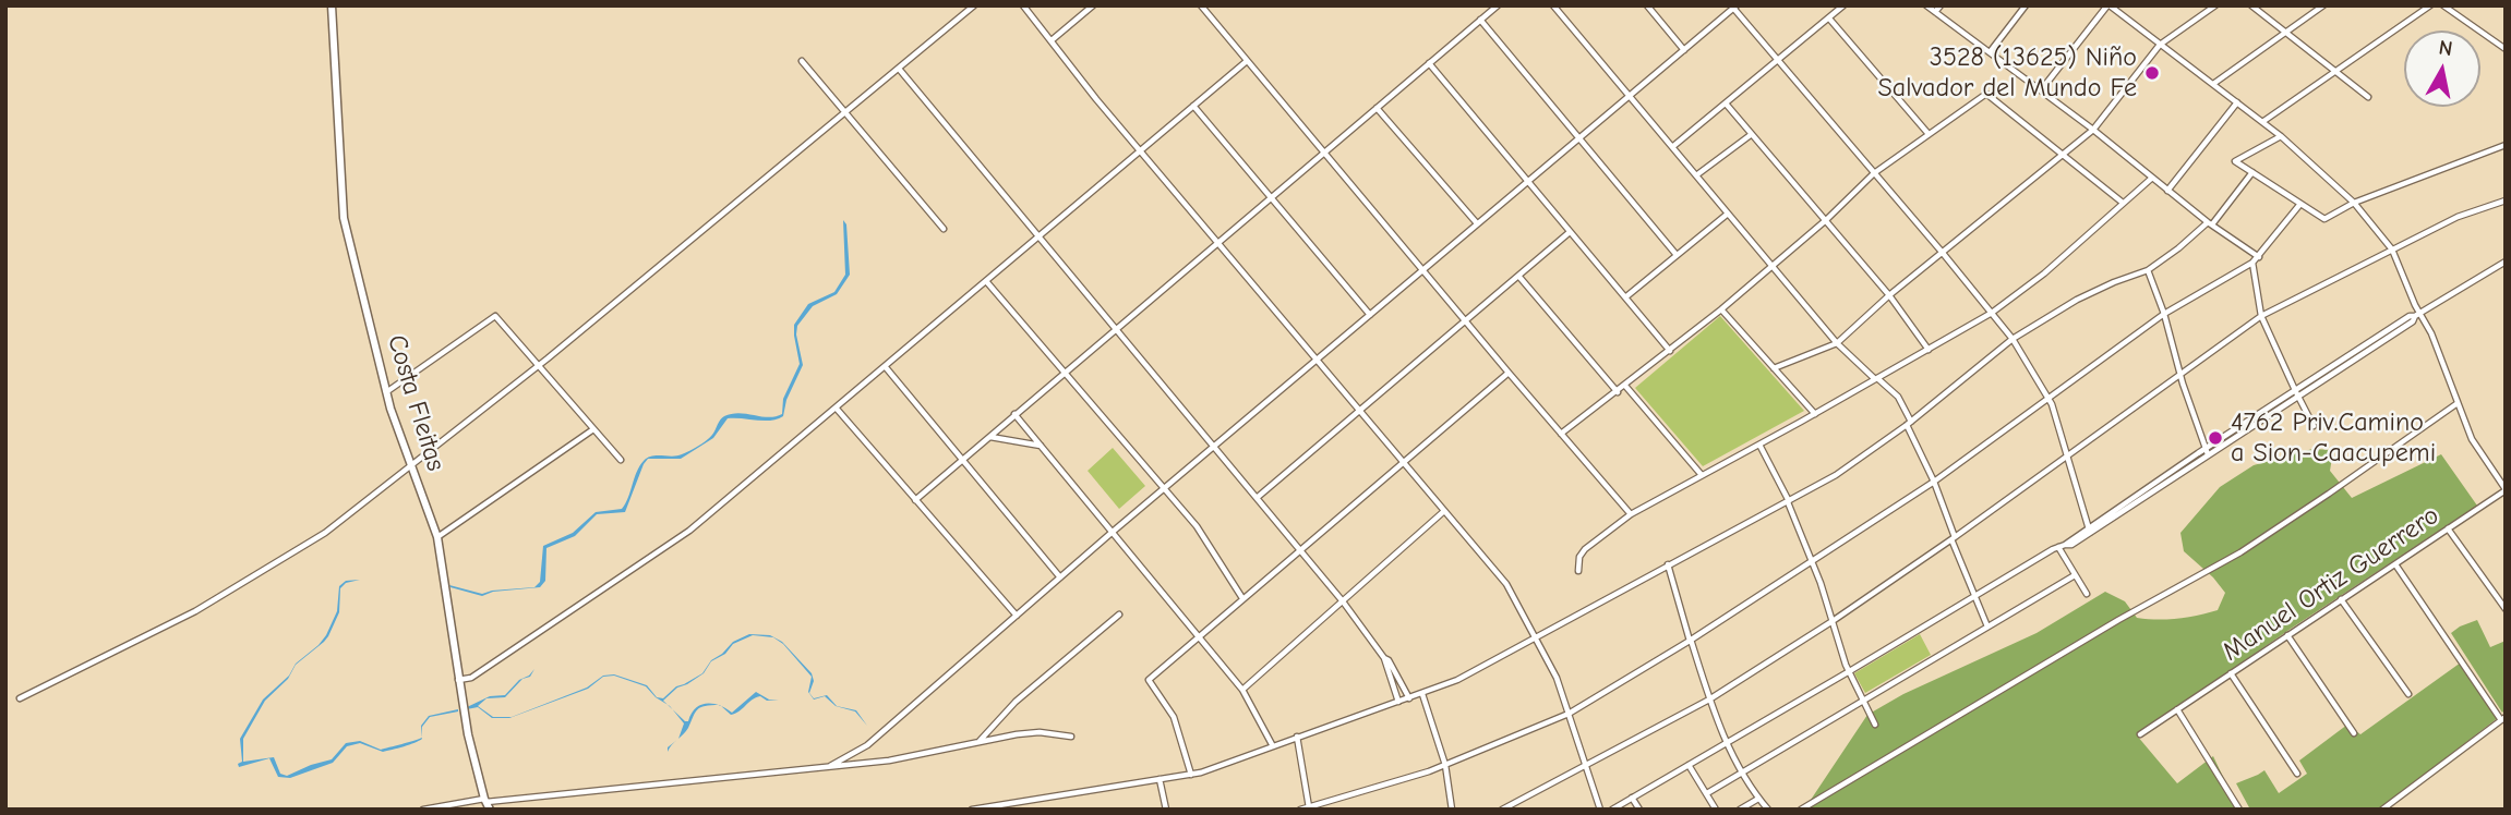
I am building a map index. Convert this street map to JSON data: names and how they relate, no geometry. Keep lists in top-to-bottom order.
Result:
{
  "streets": {
    "main road": ["Costa Fleitas"],
    "street": ["Manuel Ortiz Guerrero"]
  },
  "places": ["3528 (13625) Niño Salvador del Mundo Fe", "4762 Priv.Camino a Sion-Caacupemi"],
  "north": "top"
}
